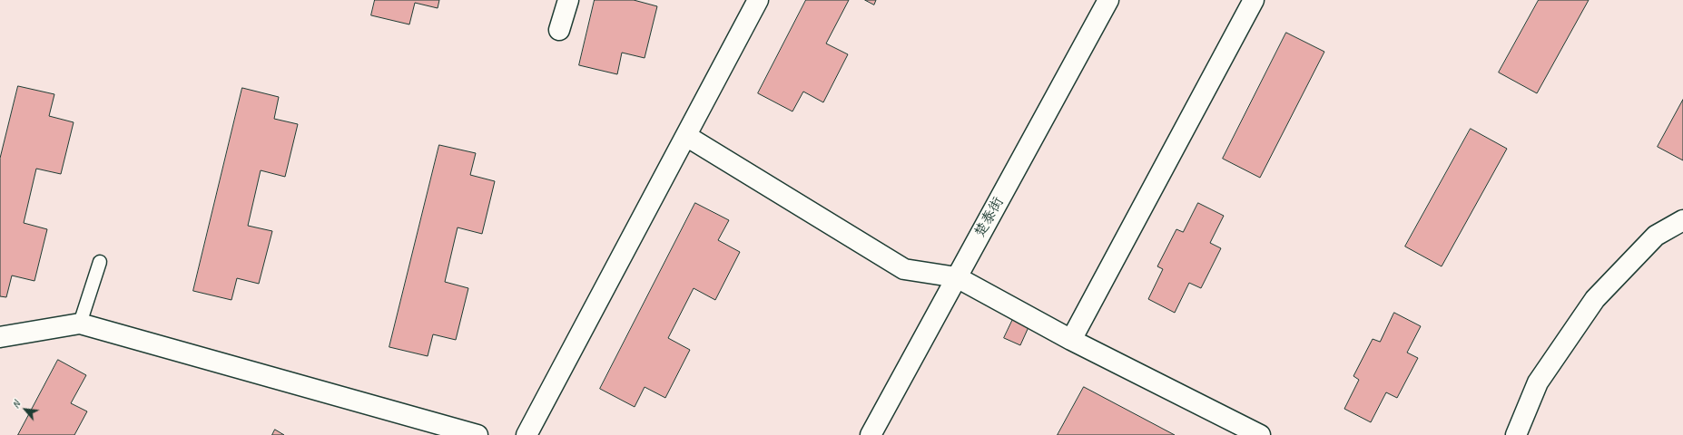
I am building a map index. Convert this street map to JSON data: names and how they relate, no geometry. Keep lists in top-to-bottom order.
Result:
{
  "streets": {
    "street": ["楚泰街"]
  },
  "north": "top left"
}
